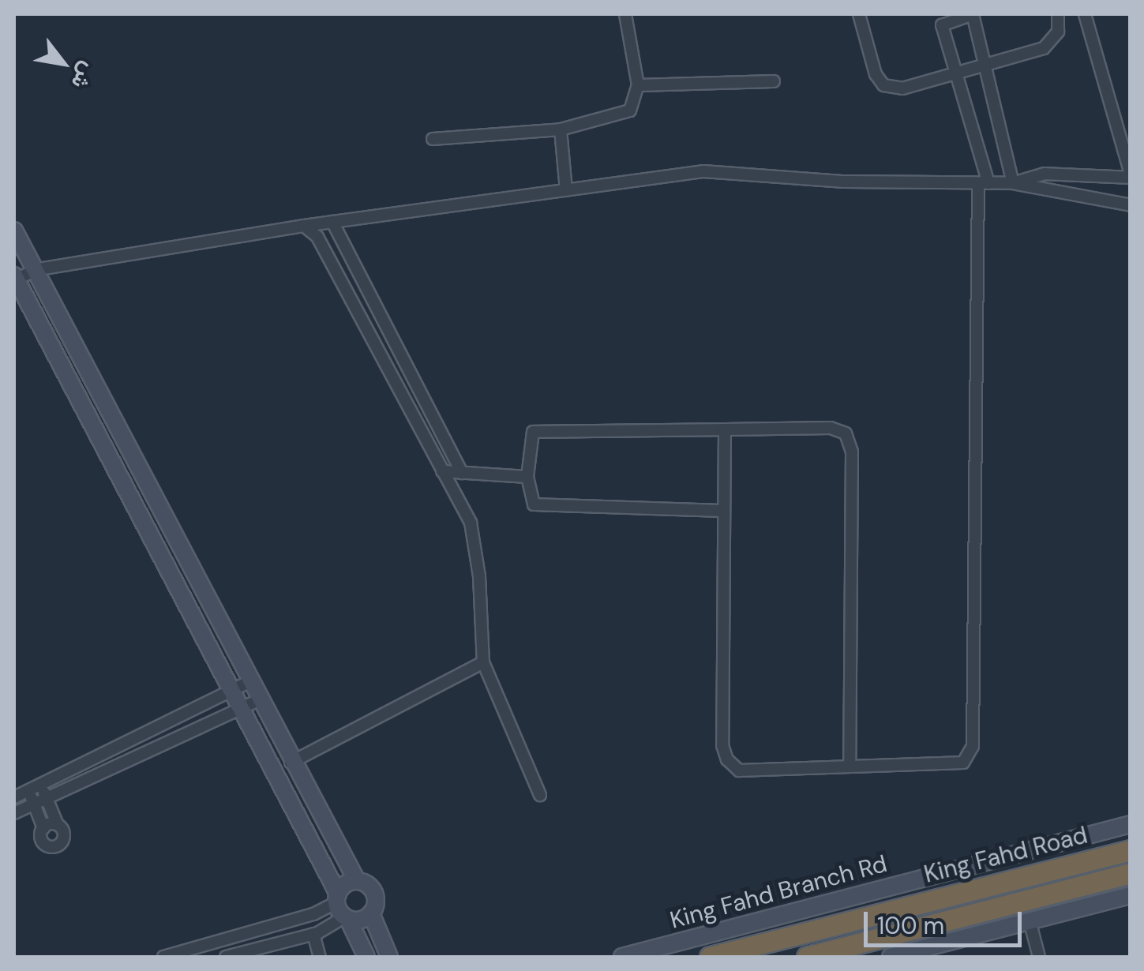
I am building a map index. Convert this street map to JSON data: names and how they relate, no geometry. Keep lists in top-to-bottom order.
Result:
{
  "streets": {
    "highway": ["King Fahd Road"],
    "street": ["King Fahd Branch Rd"]
  },
  "scale_bar": "100 m",
  "north": "bottom right"
}
